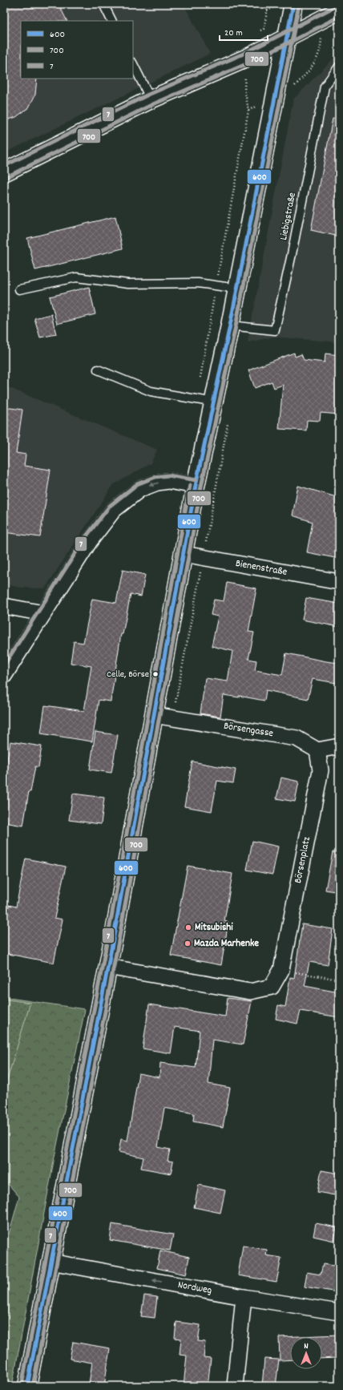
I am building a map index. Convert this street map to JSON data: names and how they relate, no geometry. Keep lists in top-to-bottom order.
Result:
{
  "streets": {
    "street": [
      "Bienenstraße",
      "Börsengasse",
      "Börsenplatz",
      "Nordweg"
    ],
    "lane": ["Liebigstraße"]
  },
  "crossings": [
    ["Börsengasse", "Börsenplatz"]
  ],
  "one_way": ["Nordweg"],
  "places": ["Celle, Börse", "Mitsubishi", "Mazda Marhenke"],
  "lines": ["transit line 600", "transit line 700", "transit line 7"],
  "legend": ["600", "700", "7"],
  "scale_bar": "20 m",
  "north": "top"
}
